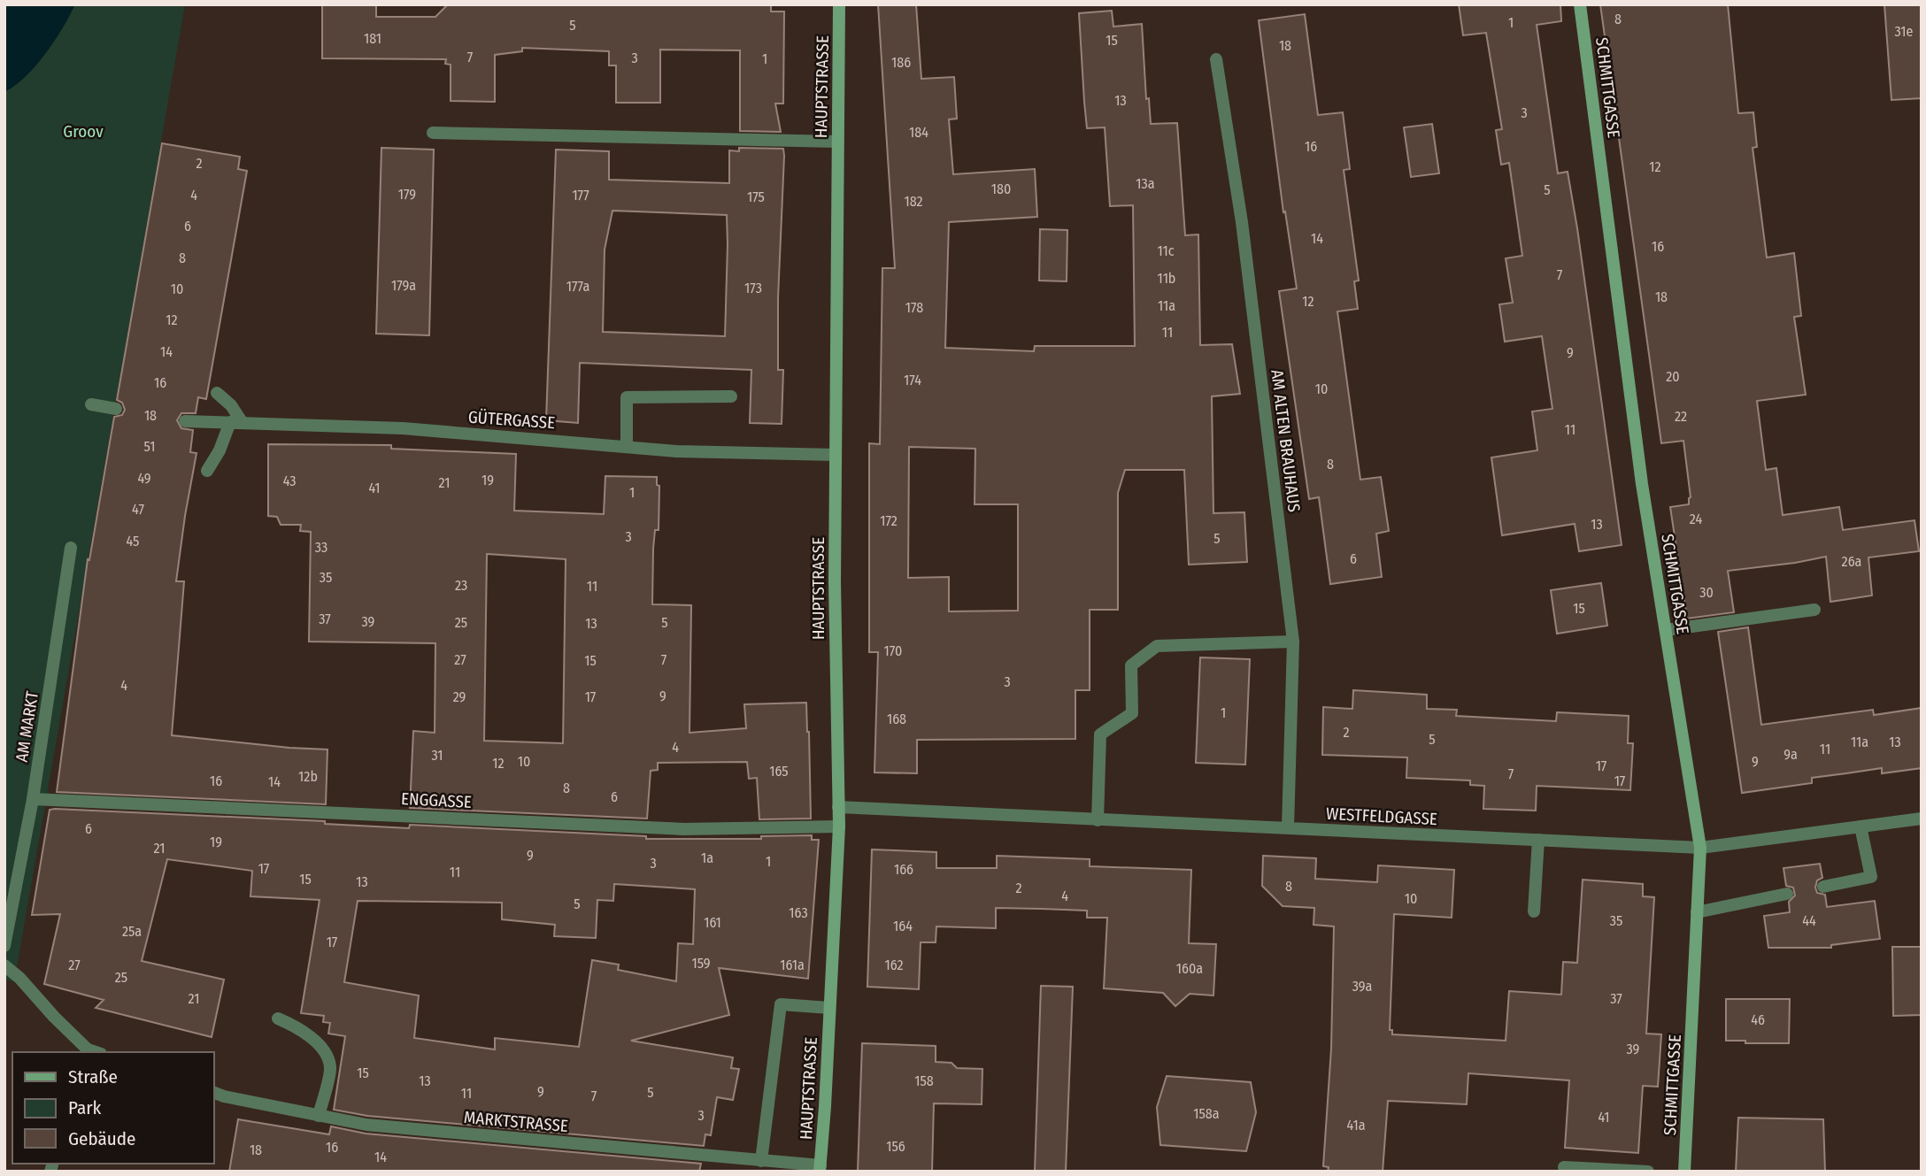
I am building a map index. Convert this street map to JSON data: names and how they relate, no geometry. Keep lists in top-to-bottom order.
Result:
{
  "streets": {
    "main road": ["HAUPTSTRASSE", "SCHMITTGASSE"],
    "street": [
      "GÜTERGASSE",
      "AM ALTEN BRAUHAUS",
      "AM MARKT",
      "ENGGASSE",
      "WESTFELDGASSE",
      "MARKTSTRASSE"
    ]
  },
  "crossings": [
    ["HAUPTSTRASSE", "GÜTERGASSE"],
    ["HAUPTSTRASSE", "ENGGASSE"],
    ["HAUPTSTRASSE", "WESTFELDGASSE"],
    ["HAUPTSTRASSE", "MARKTSTRASSE"],
    ["SCHMITTGASSE", "WESTFELDGASSE"],
    ["AM ALTEN BRAUHAUS", "WESTFELDGASSE"],
    ["AM MARKT", "ENGGASSE"]
  ],
  "parks": ["Groov"],
  "house_numbers": [
    "8",
    "1",
    "5",
    "31e",
    "181",
    "15",
    "18",
    "7",
    "3",
    "1",
    "186",
    "13",
    "3",
    "184",
    "16",
    "2",
    "12",
    "13a",
    "180",
    "5",
    "179",
    "4",
    "177",
    "175",
    "182",
    "6",
    "14",
    "16",
    "11c",
    "8",
    "7",
    "11b",
    "179a",
    "177a",
    "173",
    "10",
    "18",
    "12",
    "11a",
    "178",
    "12",
    "11",
    "14",
    "9",
    "20",
    "174",
    "16",
    "10",
    "18",
    "22",
    "11",
    "51",
    "8",
    "49",
    "19",
    "43",
    "21",
    "41",
    "1",
    "47",
    "24",
    "172",
    "13",
    "3",
    "5",
    "45",
    "33",
    "6",
    "26a",
    "35",
    "23",
    "11",
    "30",
    "15",
    "37",
    "39",
    "25",
    "5",
    "13",
    "170",
    "27",
    "7",
    "15",
    "3",
    "4",
    "9",
    "29",
    "17",
    "1",
    "168",
    "2",
    "5",
    "11a",
    "13",
    "4",
    "11",
    "9a",
    "31",
    "10",
    "9",
    "12",
    "17",
    "165",
    "7",
    "12b",
    "16",
    "17",
    "14",
    "8",
    "6",
    "6",
    "19",
    "21",
    "9",
    "1a",
    "1",
    "3",
    "17",
    "166",
    "11",
    "15",
    "13",
    "8",
    "2",
    "4",
    "10",
    "5",
    "163",
    "35",
    "44",
    "161",
    "164",
    "25a",
    "17",
    "159",
    "27",
    "161a",
    "162",
    "160a",
    "25",
    "39a",
    "21",
    "37",
    "46",
    "39",
    "15",
    "13",
    "158",
    "9",
    "5",
    "11",
    "7",
    "158a",
    "3",
    "41",
    "41a",
    "156",
    "16",
    "18",
    "14"
  ],
  "legend": ["Straße", "Park", "Gebäude"]
}
